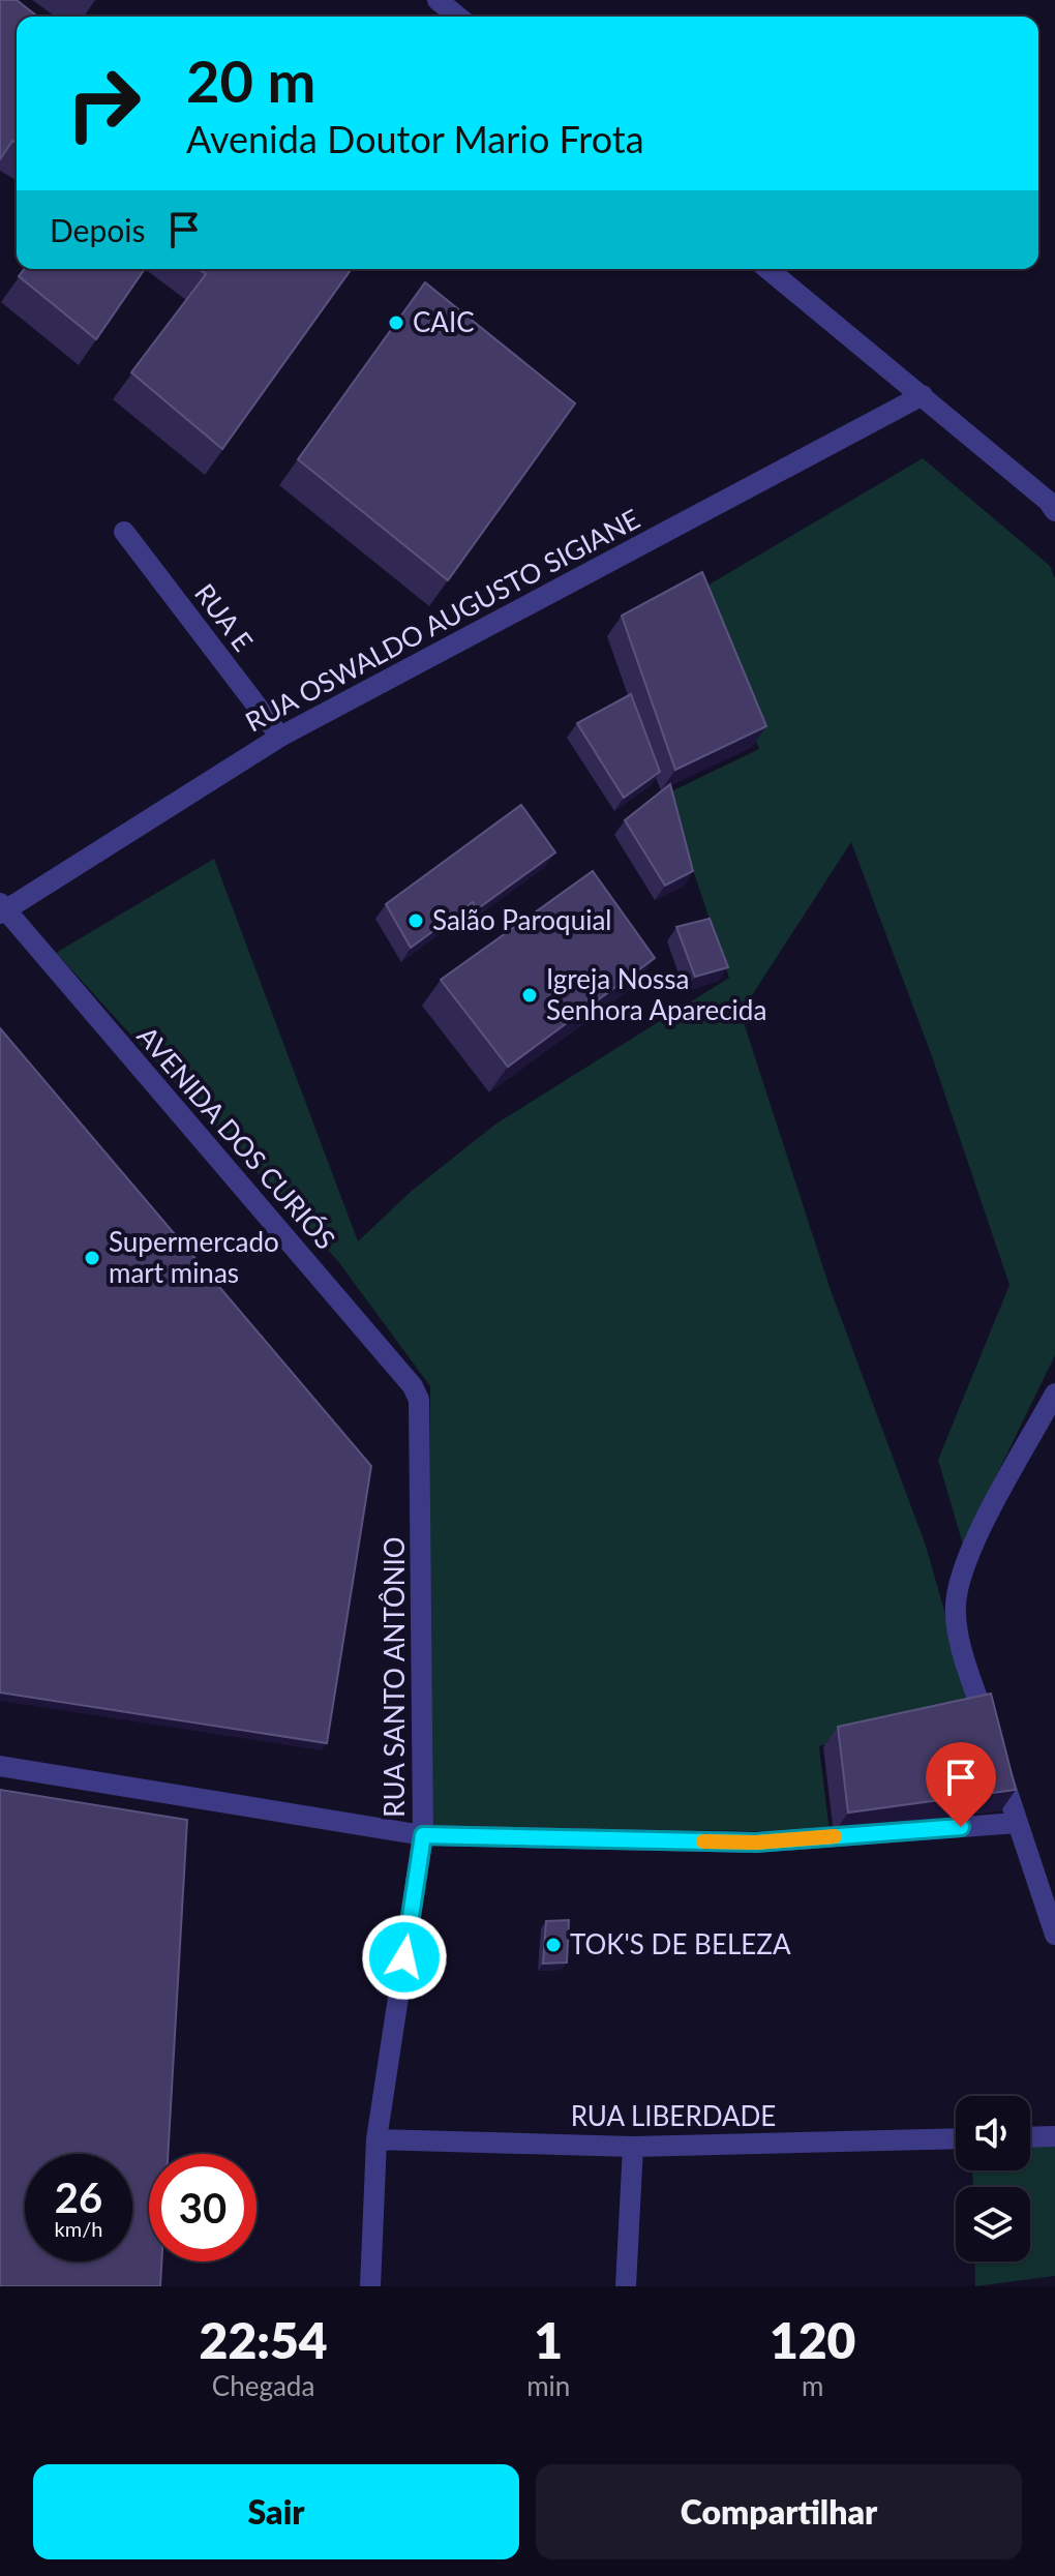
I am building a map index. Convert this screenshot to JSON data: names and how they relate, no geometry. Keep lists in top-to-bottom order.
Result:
{
  "streets": {
    "street": [
      "RUA E",
      "RUA OSWALDO AUGUSTO SIGIANE",
      "AVENIDA DOS CURIÓS",
      "RUA SANTO ANTÔNIO",
      "RUA LIBERDADE"
    ]
  },
  "crossings": [
    ["RUA E", "RUA OSWALDO AUGUSTO SIGIANE"],
    ["RUA OSWALDO AUGUSTO SIGIANE", "AVENIDA DOS CURIÓS"],
    ["AVENIDA DOS CURIÓS", "RUA SANTO ANTÔNIO"],
    ["RUA SANTO ANTÔNIO", "RUA LIBERDADE"]
  ],
  "places": [
    "CAIC",
    "Salão Paroquial",
    "Igreja Nossa Senhora Aparecida",
    "Supermercado mart minas",
    "TOK'S DE BELEZA"
  ],
  "page": {
    "turn": ["20 m", "Avenida Doutor Mario Frota"],
    "then": "Depois",
    "speed": "26 km/h",
    "limit": "30",
    "eta": [
      "22:54",
      "Chegada",
      "1",
      "min",
      "120",
      "m"
    ],
    "buttons": ["Sair", "Compartilhar"]
  }
}
